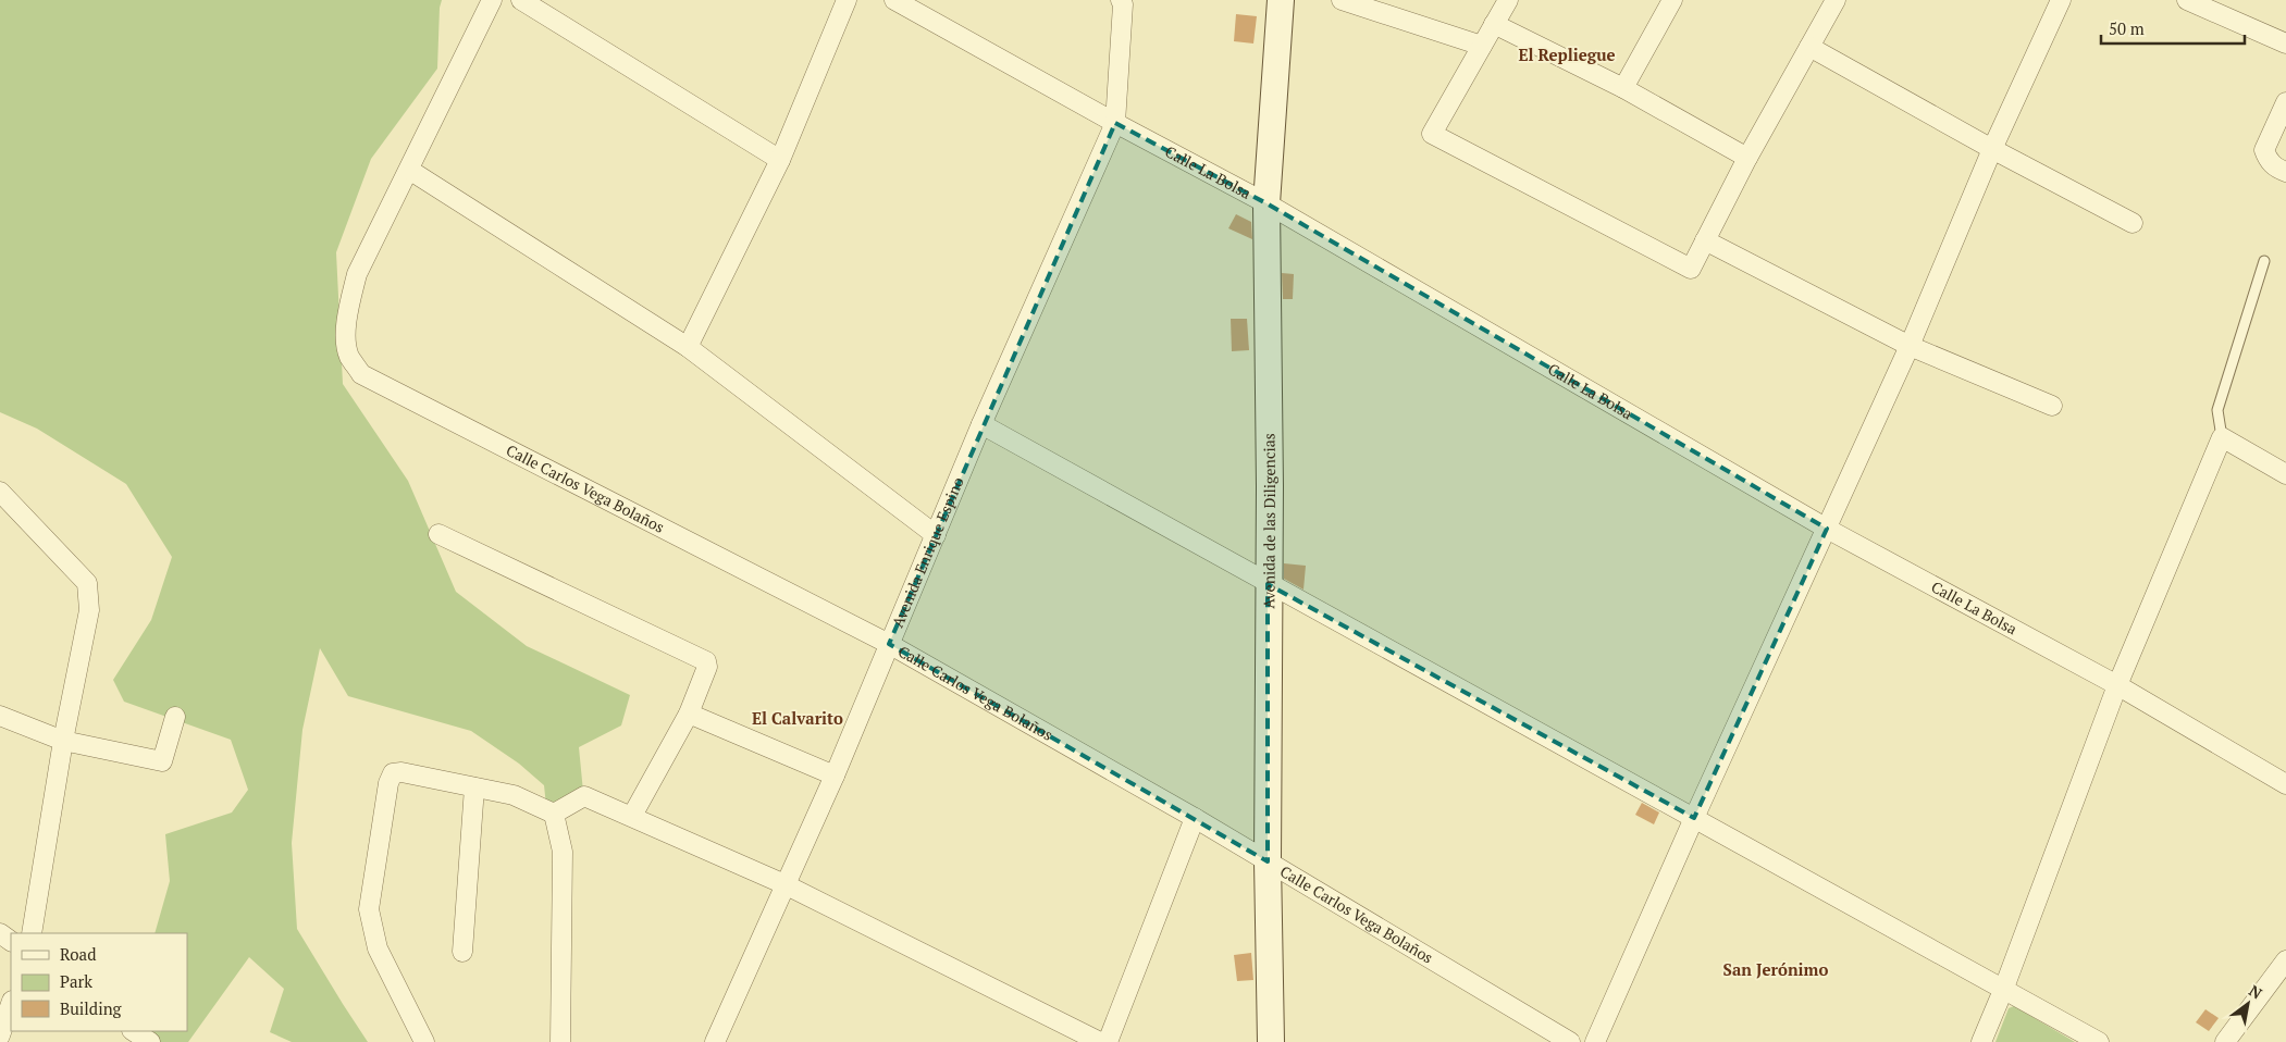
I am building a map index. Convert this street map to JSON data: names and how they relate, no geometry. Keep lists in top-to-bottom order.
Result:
{
  "streets": {
    "street": [
      "Calle La Bolsa",
      "Calle Carlos Vega Bolaños",
      "Avenida de las Diligencias",
      "Avenida Enrique Espino"
    ]
  },
  "crossings": [
    ["Calle La Bolsa", "Avenida de las Diligencias"],
    ["Calle La Bolsa", "Avenida Enrique Espino"],
    ["Calle Carlos Vega Bolaños", "Avenida de las Diligencias"],
    ["Calle Carlos Vega Bolaños", "Avenida Enrique Espino"]
  ],
  "districts": ["El Repliegue", "El Calvarito", "San Jerónimo"],
  "legend": ["Road", "Park", "Building"],
  "scale_bar": "50 m",
  "north": "top right"
}
